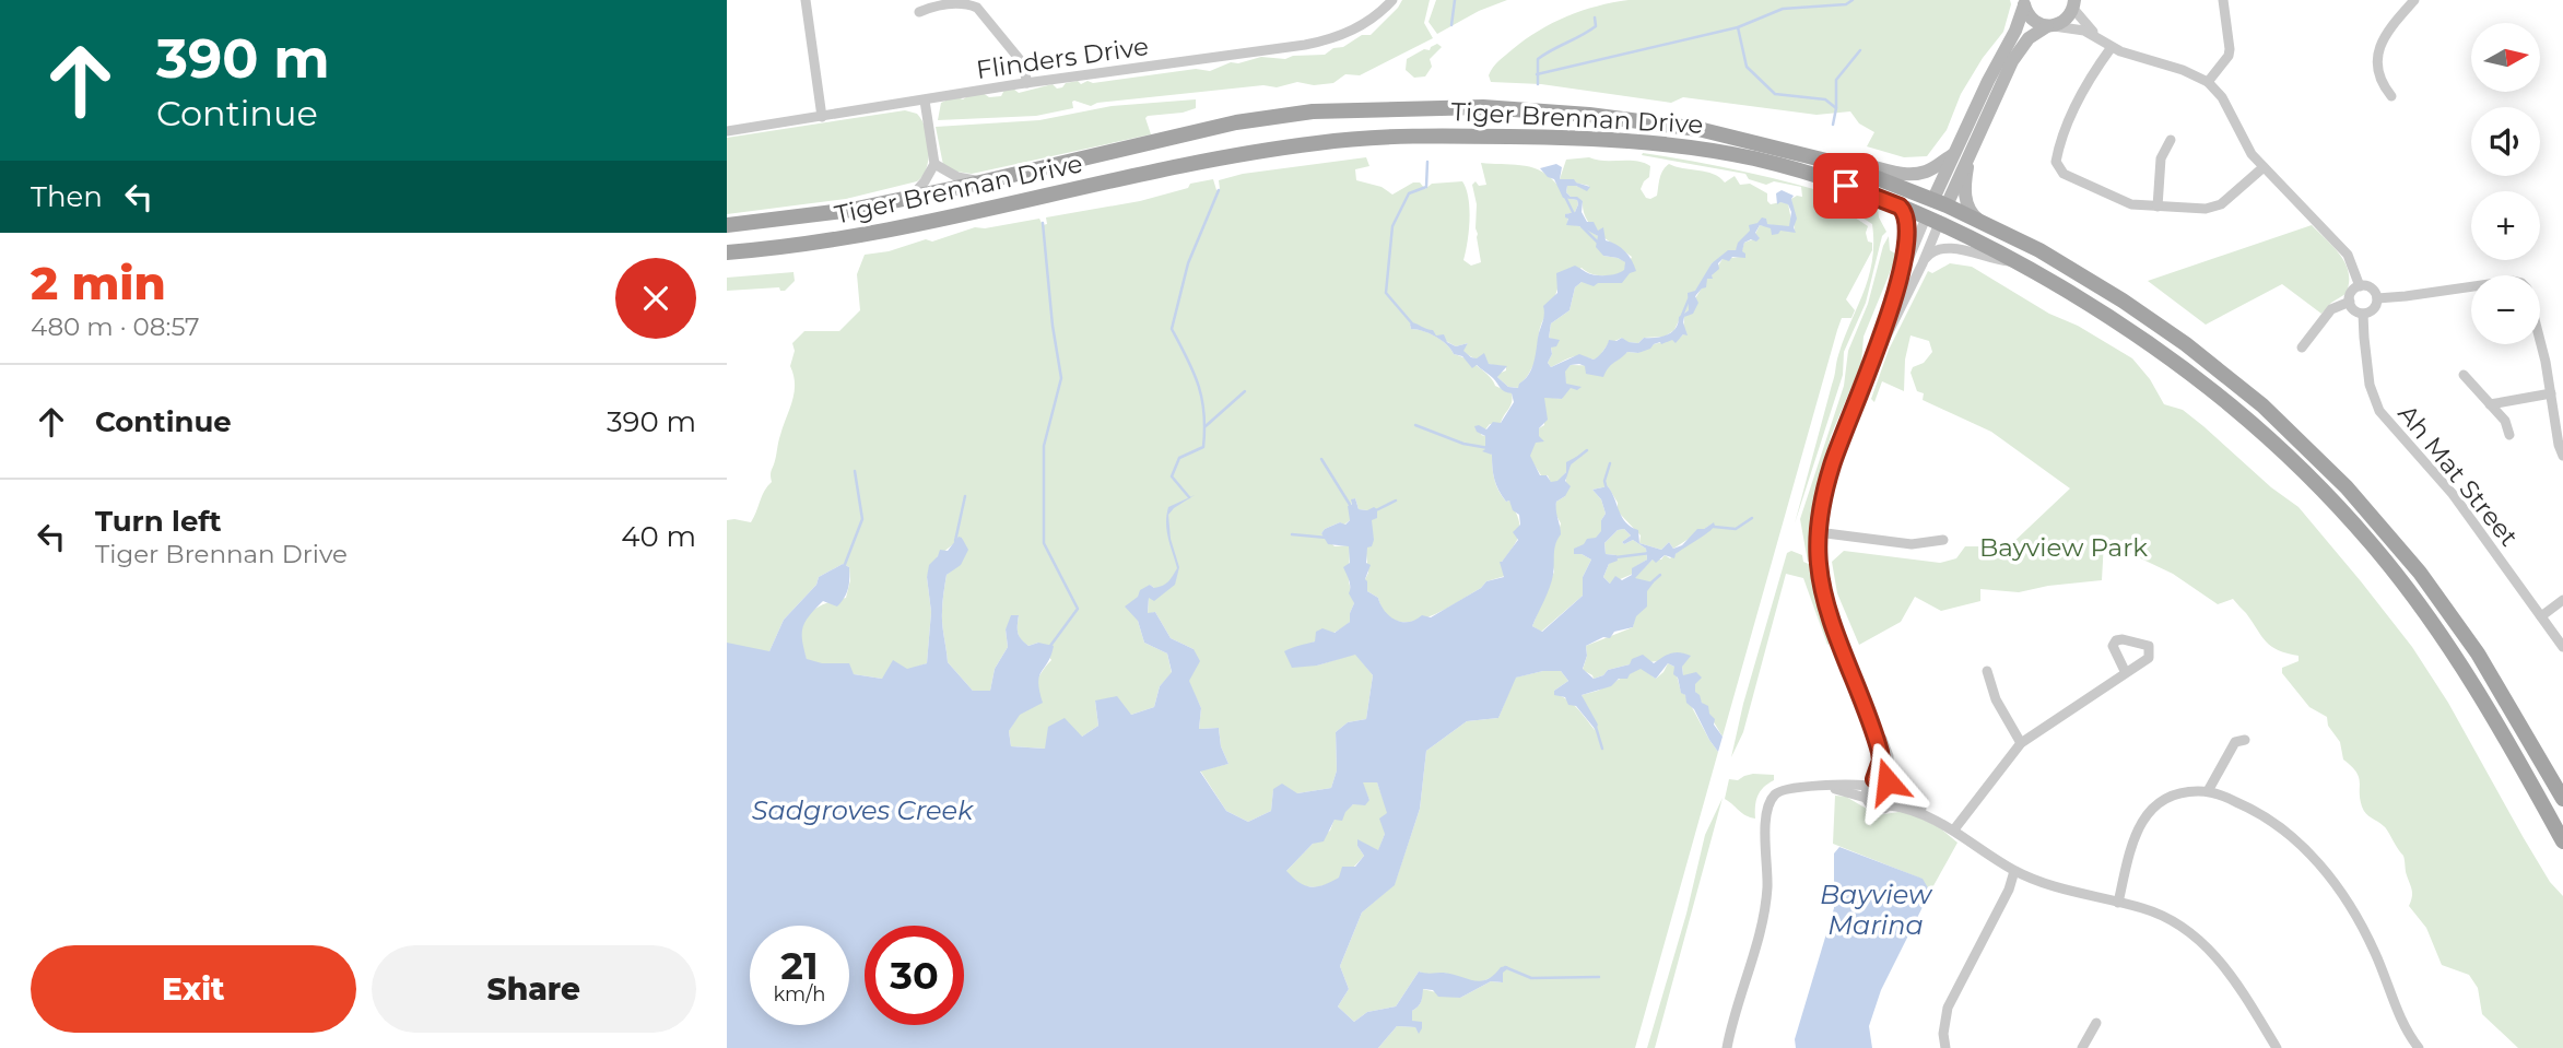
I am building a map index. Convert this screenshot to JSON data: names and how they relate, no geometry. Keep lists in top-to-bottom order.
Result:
{
  "streets": {
    "main road": ["Tiger Brennan Drive"],
    "street": ["Flinders Drive", "Ah Mat Street"]
  },
  "water": ["Sadgroves Creek", "Bayview Marina"],
  "parks": ["Bayview Park"],
  "north": "right",
  "page": {
    "turn": ["390 m", "Continue"],
    "map_buttons": ["+", "−"],
    "then": "Then",
    "heading": ["2 min", "480 m · 08:57"],
    "list": [
      {
        "name": "Continue",
        "value": "390 m"
      },
      {
        "name": "Turn left",
        "note": "Tiger Brennan Drive",
        "value": "40 m"
      }
    ],
    "speed": "21 km/h",
    "limit": "30",
    "buttons": ["Exit", "Share"]
  }
}
